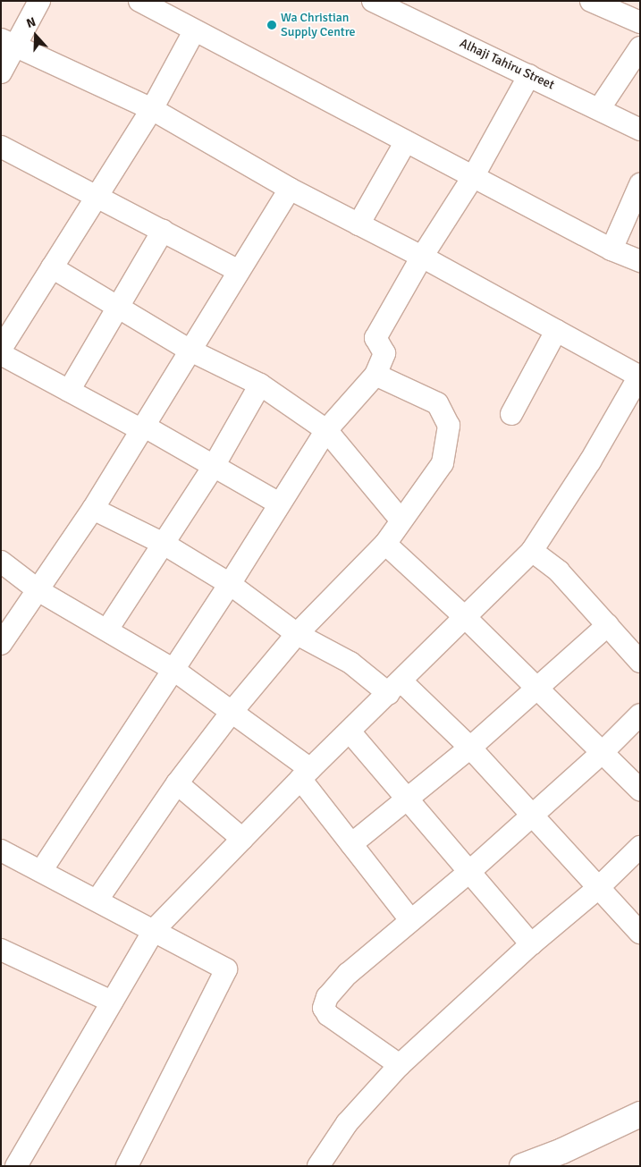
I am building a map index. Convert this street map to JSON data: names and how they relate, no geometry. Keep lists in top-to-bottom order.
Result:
{
  "streets": {
    "street": ["Alhaji Tahiru Street"]
  },
  "places": ["Wa Christian Supply Centre"],
  "north": "top"
}
